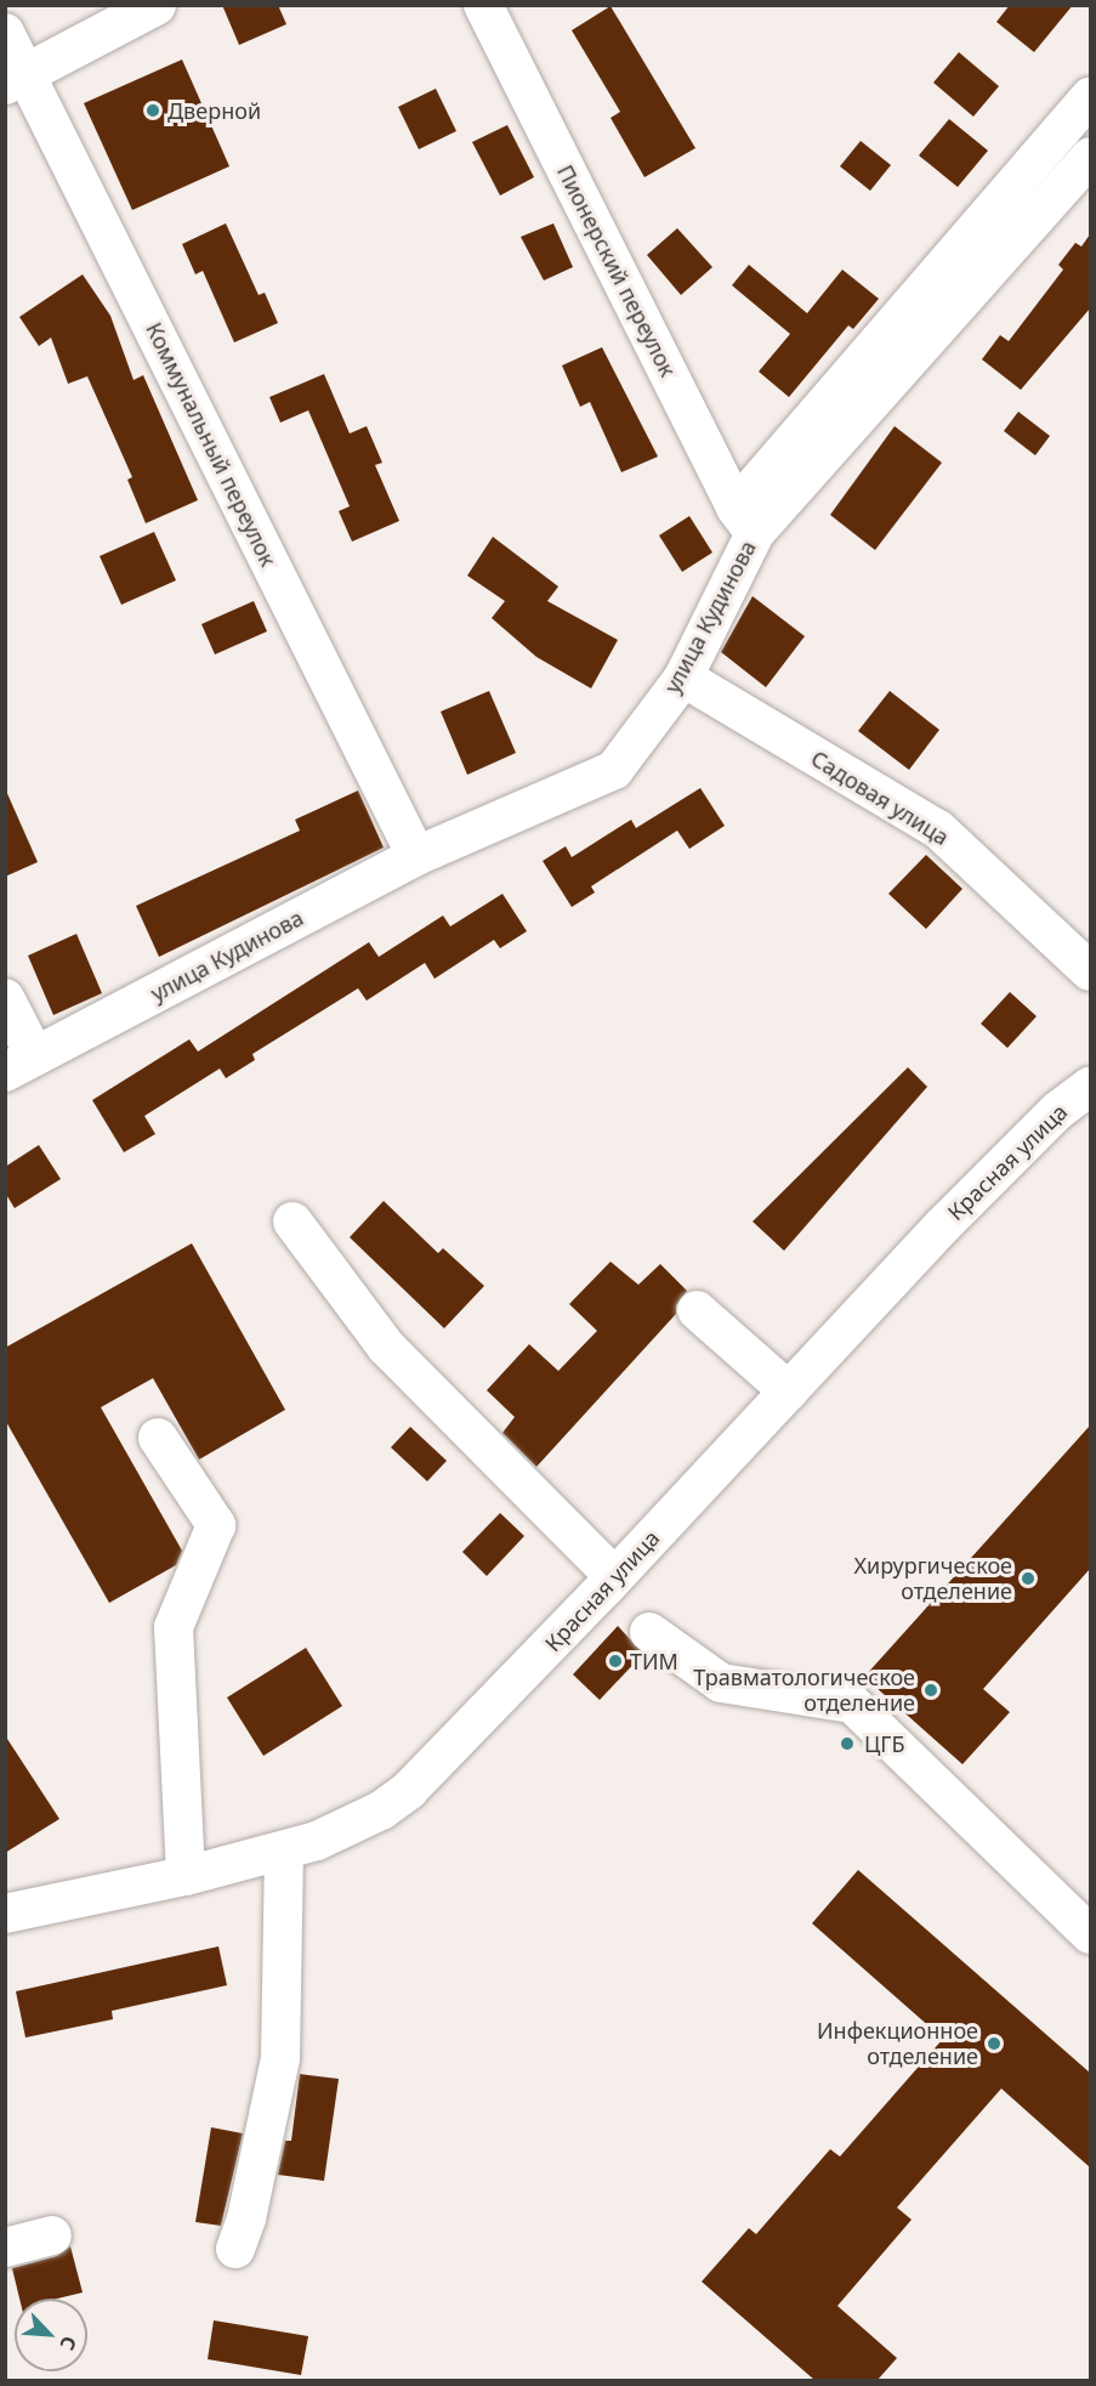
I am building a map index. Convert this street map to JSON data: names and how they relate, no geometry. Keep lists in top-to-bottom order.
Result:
{
  "streets": {
    "street": [
      "Пионерский переулок",
      "Коммунальный переулок",
      "улица Кудинова",
      "Садовая улица",
      "Красная улица"
    ]
  },
  "crossings": [
    ["Пионерский переулок", "улица Кудинова"],
    ["Коммунальный переулок", "улица Кудинова"],
    ["улица Кудинова", "Садовая улица"]
  ],
  "places": [
    "Дверной",
    "Хирургическое отделение",
    "ТИМ",
    "Травматологическое отделение",
    "ЦГБ",
    "Инфекционное отделение"
  ],
  "north": "bottom right"
}
